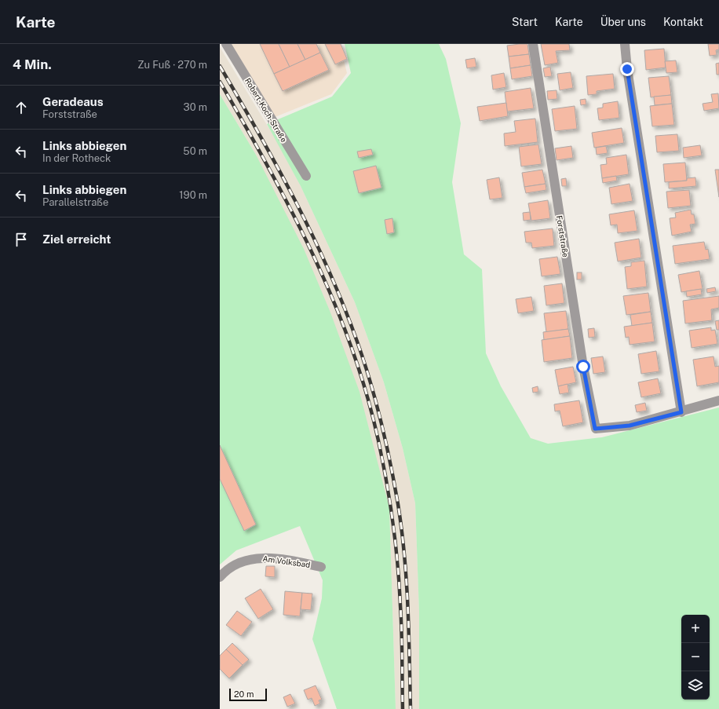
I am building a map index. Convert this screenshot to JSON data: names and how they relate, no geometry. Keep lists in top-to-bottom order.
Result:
{
  "streets": {
    "street": ["Robert-Koch-Straße", "Forststraße", "Am Volksbad"]
  },
  "scale_bar": "20 m",
  "page": {
    "header": "Karte",
    "nav": [
      "Start",
      "Karte",
      "Über uns",
      "Kontakt"
    ],
    "heading": ["4 Min.", "Zu Fuß · 270 m"],
    "list": [
      ["Geradeaus", "Forststraße", "30 m"],
      ["Links abbiegen", "In der Rotheck", "50 m"],
      ["Links abbiegen", "Parallelstraße", "190 m"],
      "Ziel erreicht"
    ],
    "map_buttons": ["+", "−"],
    "scale": "20 m"
  }
}
